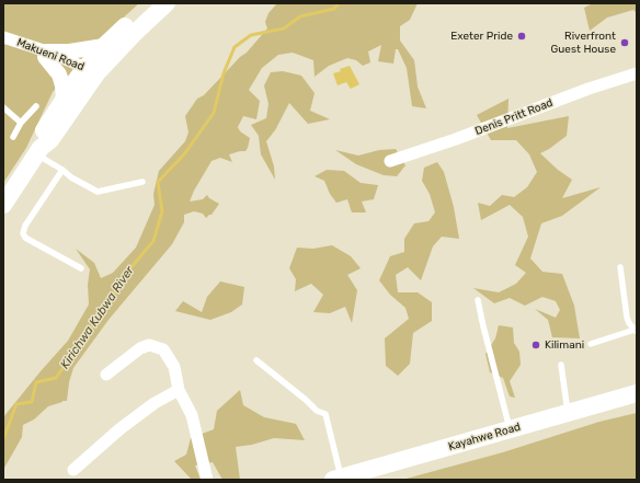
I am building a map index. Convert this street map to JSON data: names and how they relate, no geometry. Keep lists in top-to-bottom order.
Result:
{
  "streets": {
    "main road": ["Kayahwe Road"],
    "street": ["Makueni Road", "Denis Pritt Road"]
  },
  "water": ["Kirichwa Kubwa River"],
  "places": ["Exeter Pride", "Riverfront Guest House", "Kilimani"]
}
